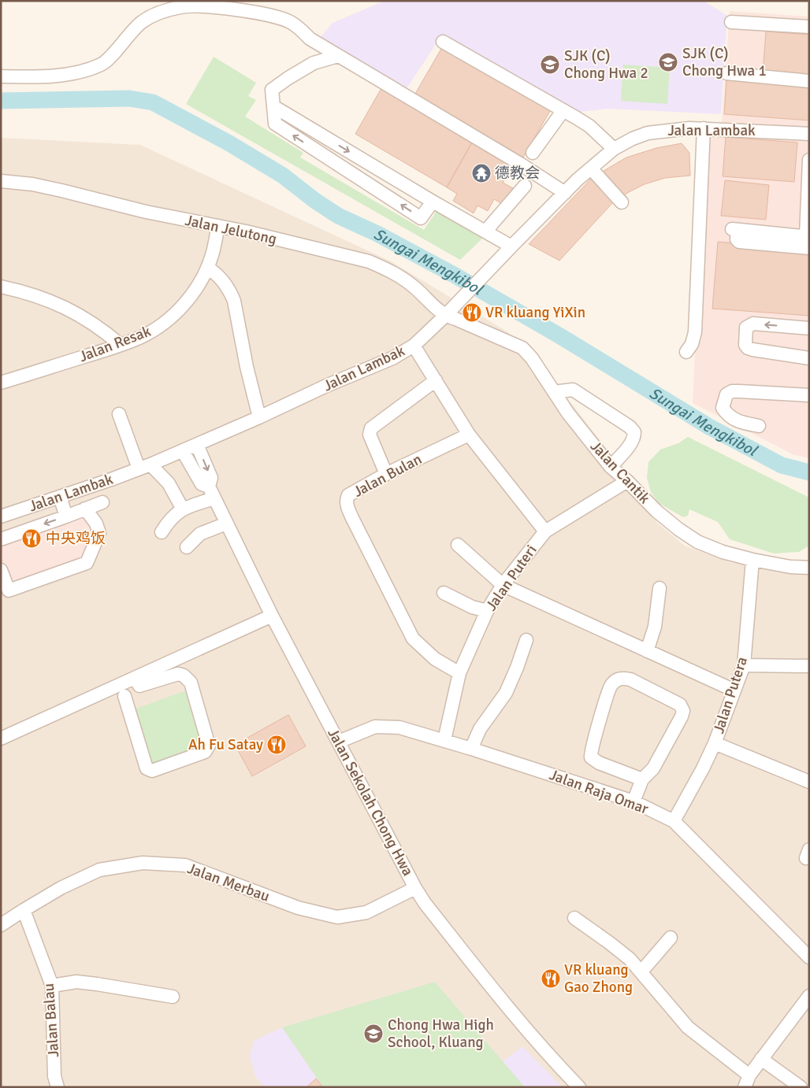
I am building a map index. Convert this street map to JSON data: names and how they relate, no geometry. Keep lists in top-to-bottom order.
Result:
{
  "streets": {
    "street": [
      "Jalan Lambak",
      "Jalan Jelutong",
      "Jalan Resak",
      "Jalan Cantik",
      "Jalan Bulan",
      "Jalan Puteri",
      "Jalan Putera",
      "Jalan Raja Omar",
      "Jalan Sekolah Chong Hwa",
      "Jalan Merbau",
      "Jalan Balau"
    ]
  },
  "crossings": [
    ["Jalan Lambak", "Jalan Jelutong"],
    ["Jalan Lambak", "Jalan Cantik"],
    ["Jalan Lambak", "Jalan Sekolah Chong Hwa"],
    ["Jalan Jelutong", "Jalan Resak"],
    ["Jalan Jelutong", "Jalan Cantik"],
    ["Jalan Cantik", "Jalan Puteri"],
    ["Jalan Cantik", "Jalan Putera"],
    ["Jalan Bulan", "Jalan Puteri"],
    ["Jalan Puteri", "Jalan Raja Omar"],
    ["Jalan Putera", "Jalan Raja Omar"],
    ["Jalan Raja Omar", "Jalan Sekolah Chong Hwa"],
    ["Jalan Sekolah Chong Hwa", "Jalan Merbau"],
    ["Jalan Merbau", "Jalan Balau"]
  ],
  "water": ["Sungai Mengkibol"],
  "places": {
    "school or university": ["SJK (C) Chong Hwa 1", "SJK (C) Chong Hwa 2", "Chong Hwa High School, Kluang"],
    "temple": ["德教会"],
    "restaurant": [
      "VR kluang YiXin",
      "中央鸡饭",
      "Ah Fu Satay",
      "VR kluang Gao Zhong"
    ]
  }
}
